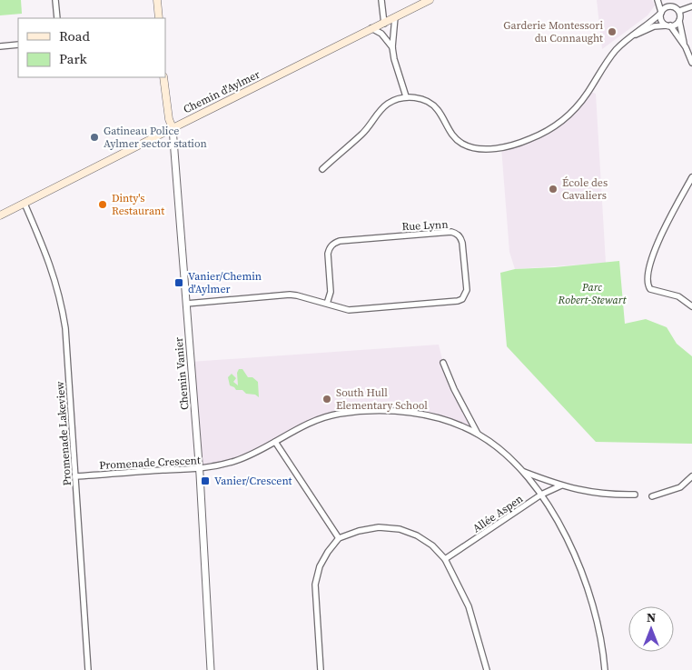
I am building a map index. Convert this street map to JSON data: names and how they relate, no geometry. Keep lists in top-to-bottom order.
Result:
{
  "streets": {
    "main road": ["Chemin d'Aylmer", "Chemin Vanier"],
    "street": [
      "Rue Lynn",
      "Promenade Lakeview",
      "Promenade Crescent",
      "Allée Aspen"
    ]
  },
  "crossings": [
    ["Chemin d'Aylmer", "Chemin Vanier"],
    ["Chemin d'Aylmer", "Promenade Lakeview"],
    ["Rue Lynn", "Chemin Vanier"],
    ["Chemin Vanier", "Promenade Crescent"],
    ["Promenade Lakeview", "Promenade Crescent"],
    ["Promenade Crescent", "Allée Aspen"]
  ],
  "parks": ["Parc Robert-Stewart"],
  "places": {
    "other": [
      "Garderie Montessori du Connaught",
      "Gatineau Police Aylmer sector station",
      "École des Cavaliers",
      "Dinty's Restaurant",
      "South Hull Elementary School"
    ],
    "transit": ["Vanier/Chemin d'Aylmer", "Vanier/Crescent"]
  },
  "legend": ["Road", "Park"],
  "north": "top"
}
